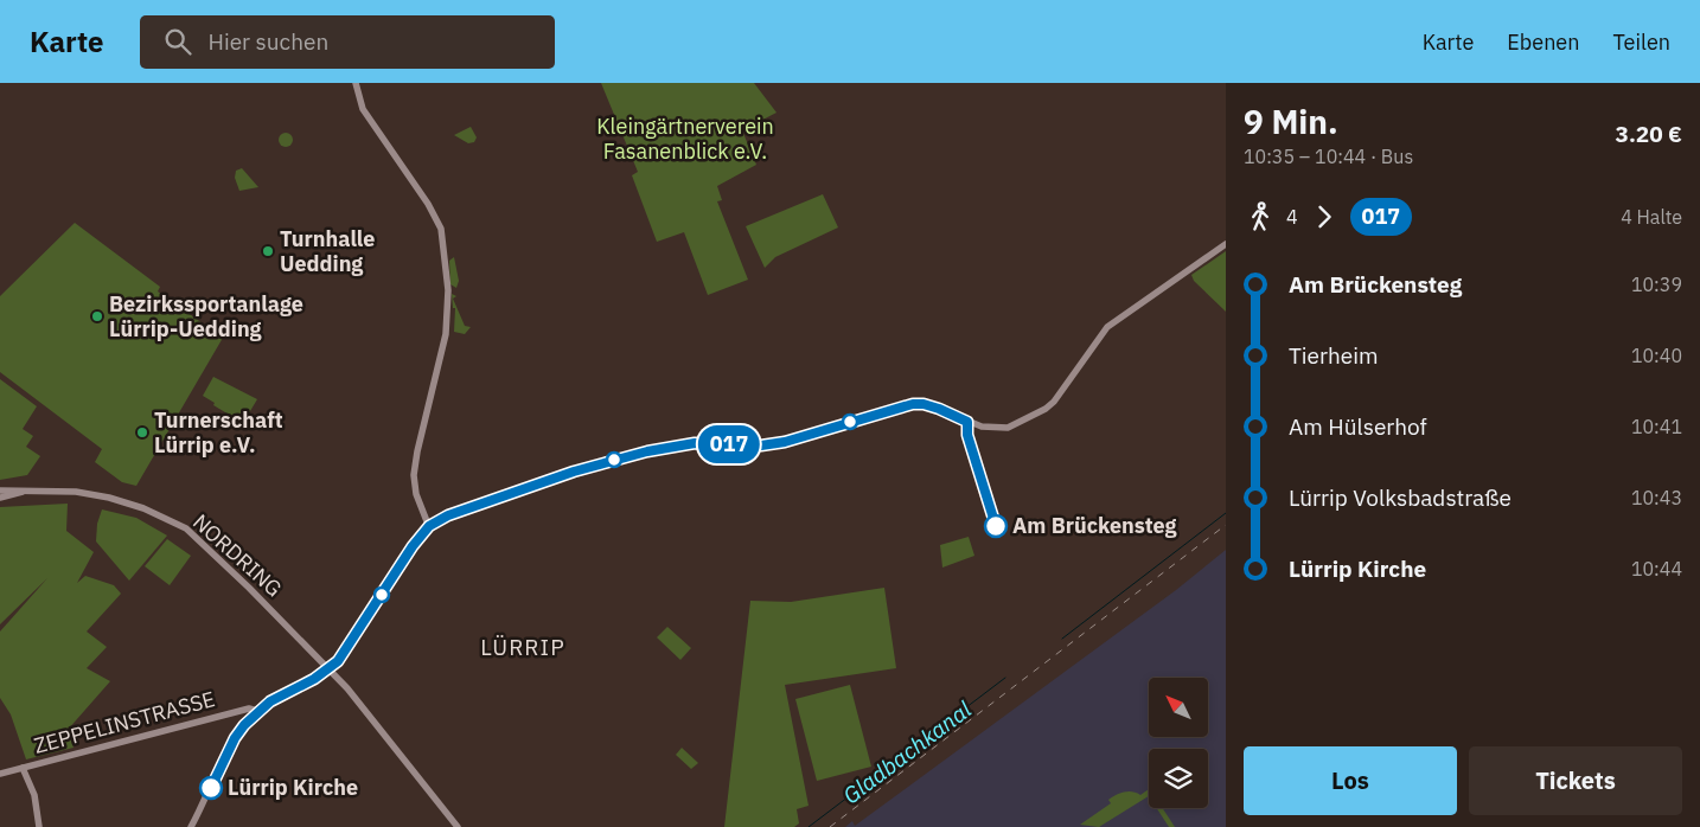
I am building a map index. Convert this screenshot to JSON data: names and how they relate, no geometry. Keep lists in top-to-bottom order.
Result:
{
  "streets": {
    "street": ["NORDRING", "ZEPPELINSTRASSE"]
  },
  "districts": ["LÜRRIP"],
  "water": ["Gladbachkanal"],
  "parks": ["Kleingärtnerverein Fasanenblick e.V."],
  "places": [
    "Turnhalle Uedding",
    "Bezirkssportanlage Lürrip-Uedding",
    "Turnerschaft Lürrip e.V.",
    "Am Brückensteg",
    "Lürrip Kirche"
  ],
  "lines": ["bus line 017"],
  "north": "top left",
  "page": {
    "header": "Karte",
    "search": "Hier suchen",
    "nav": ["Karte", "Ebenen", "Teilen"],
    "on_map": "017",
    "heading": ["9 Min.", "10:35 – 10:44 · Bus", "3.20 €"],
    "legs": ["4", "017", "4 Halte"],
    "list": [
      {
        "name": "Am Brückensteg",
        "value": "10:39"
      },
      {
        "name": "Tierheim",
        "value": "10:40"
      },
      {
        "name": "Am Hülserhof",
        "value": "10:41"
      },
      {
        "name": "Lürrip Volksbadstraße",
        "value": "10:43"
      },
      {
        "name": "Lürrip Kirche",
        "value": "10:44"
      }
    ],
    "buttons": ["Los", "Tickets"]
  }
}
